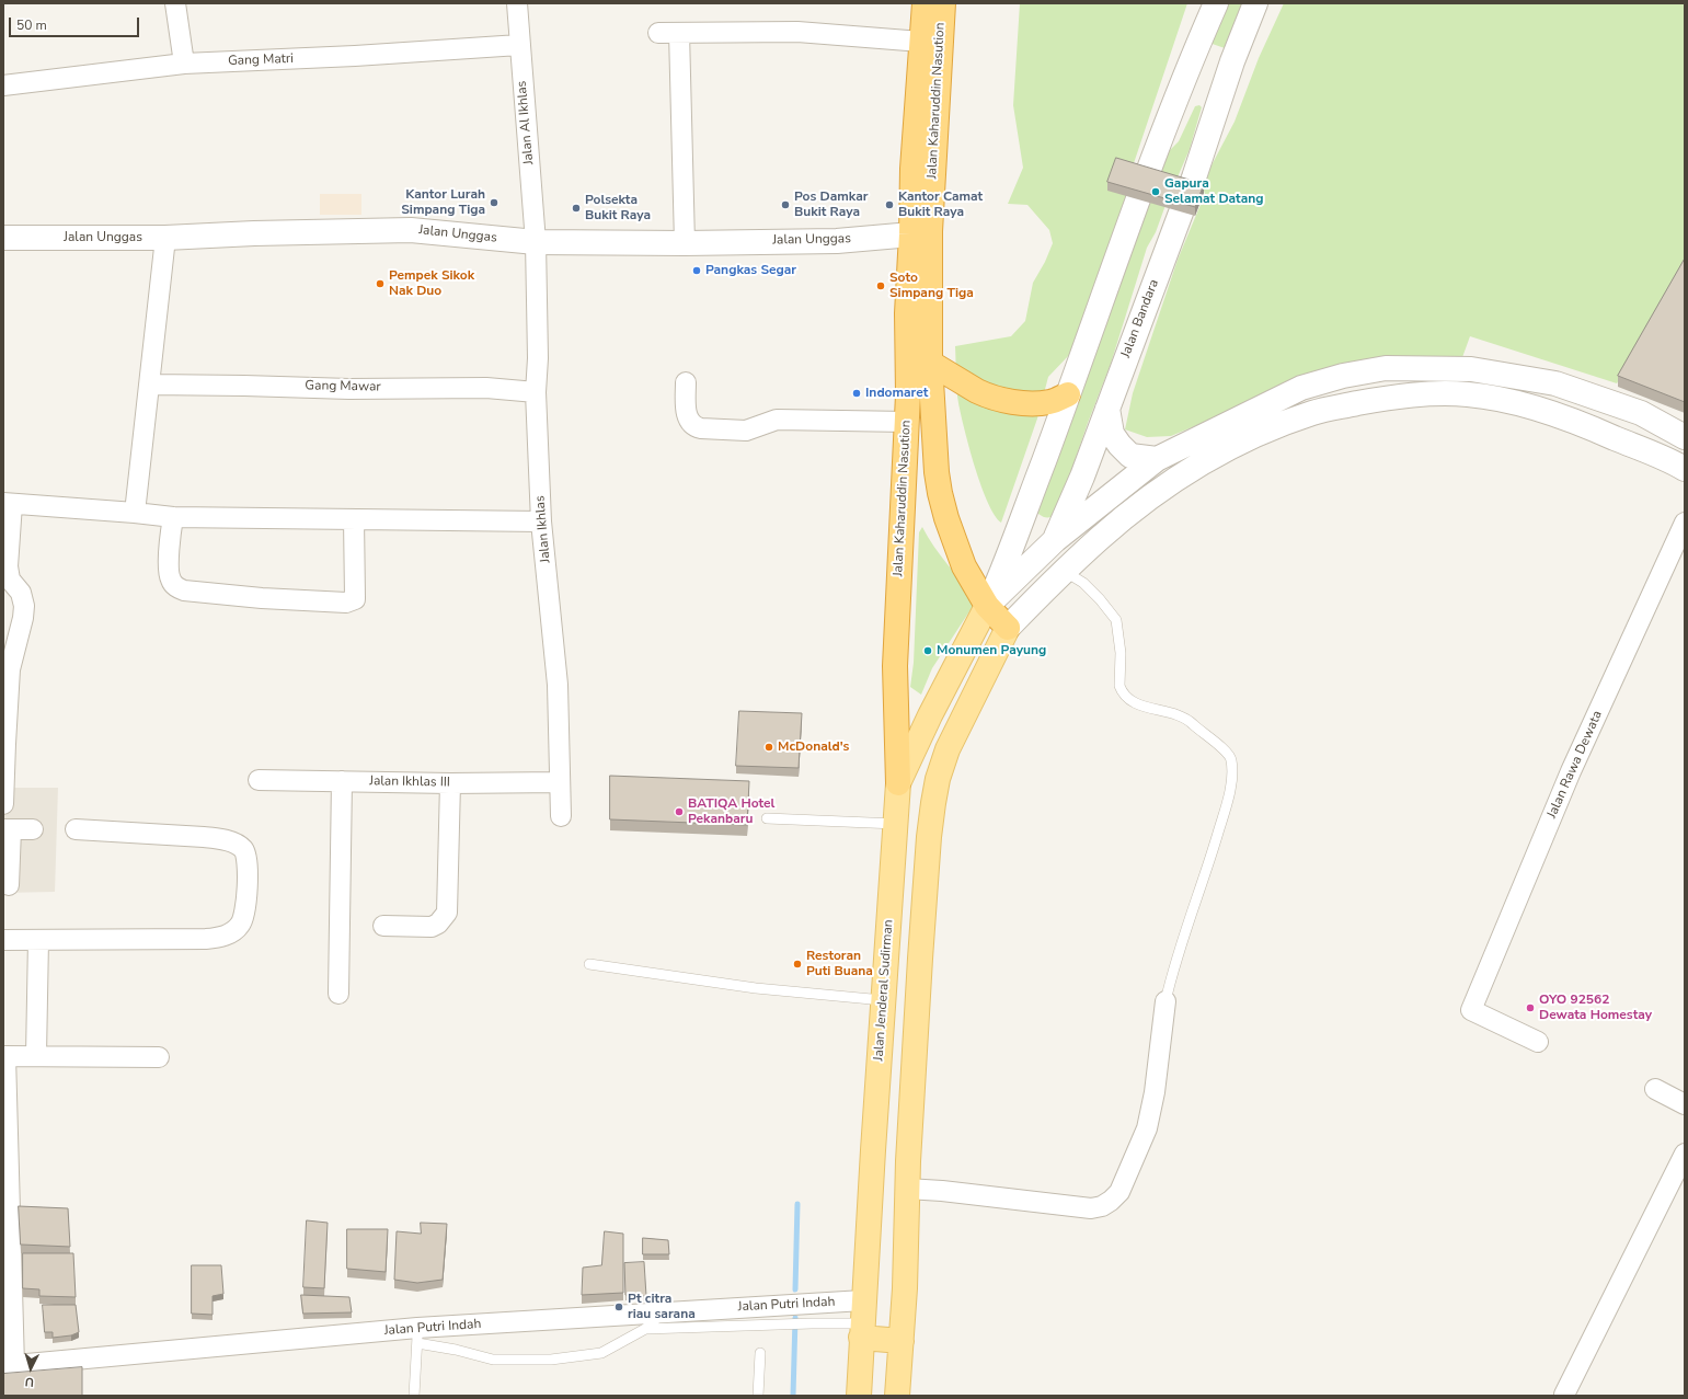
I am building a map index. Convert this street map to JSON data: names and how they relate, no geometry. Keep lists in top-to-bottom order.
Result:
{
  "streets": {
    "highway": ["Jalan Kaharuddin Nasution"],
    "main road": ["Jalan Jenderal Sudirman"],
    "street": [
      "Gang Matri",
      "Jalan Al Ikhlas",
      "Jalan Unggas",
      "Jalan Bandara",
      "Gang Mawar",
      "Jalan Ikhlas",
      "Jalan Rawa Dewata",
      "Jalan Ikhlas III",
      "Jalan Putri Indah"
    ]
  },
  "crossings": [
    ["Gang Matri", "Jalan Al Ikhlas"],
    ["Jalan Kaharuddin Nasution", "Jalan Unggas"],
    ["Jalan Kaharuddin Nasution", "Jalan Bandara"],
    ["Jalan Kaharuddin Nasution", "Jalan Jenderal Sudirman"],
    ["Jalan Al Ikhlas", "Jalan Unggas"],
    ["Jalan Al Ikhlas", "Jalan Ikhlas"],
    ["Jalan Unggas", "Jalan Ikhlas"],
    ["Gang Mawar", "Jalan Ikhlas"],
    ["Jalan Ikhlas", "Jalan Ikhlas III"],
    ["Jalan Jenderal Sudirman", "Jalan Putri Indah"]
  ],
  "places": [
    "Gapura Selamat Datang",
    "Kantor Lurah Simpang Tiga",
    "Pos Damkar Bukit Raya",
    "Kantor Camat Bukit Raya",
    "Polsekta Bukit Raya",
    "Pangkas Segar",
    "Pempek Sikok Nak Duo",
    "Soto Simpang Tiga",
    "Indomaret",
    "Monumen Payung",
    "McDonald's",
    "BATIQA Hotel Pekanbaru",
    "Restoran Puti Buana",
    "OYO 92562 Dewata Homestay",
    "Pt citra riau sarana"
  ],
  "scale_bar": "50 m",
  "north": "bottom"
}
